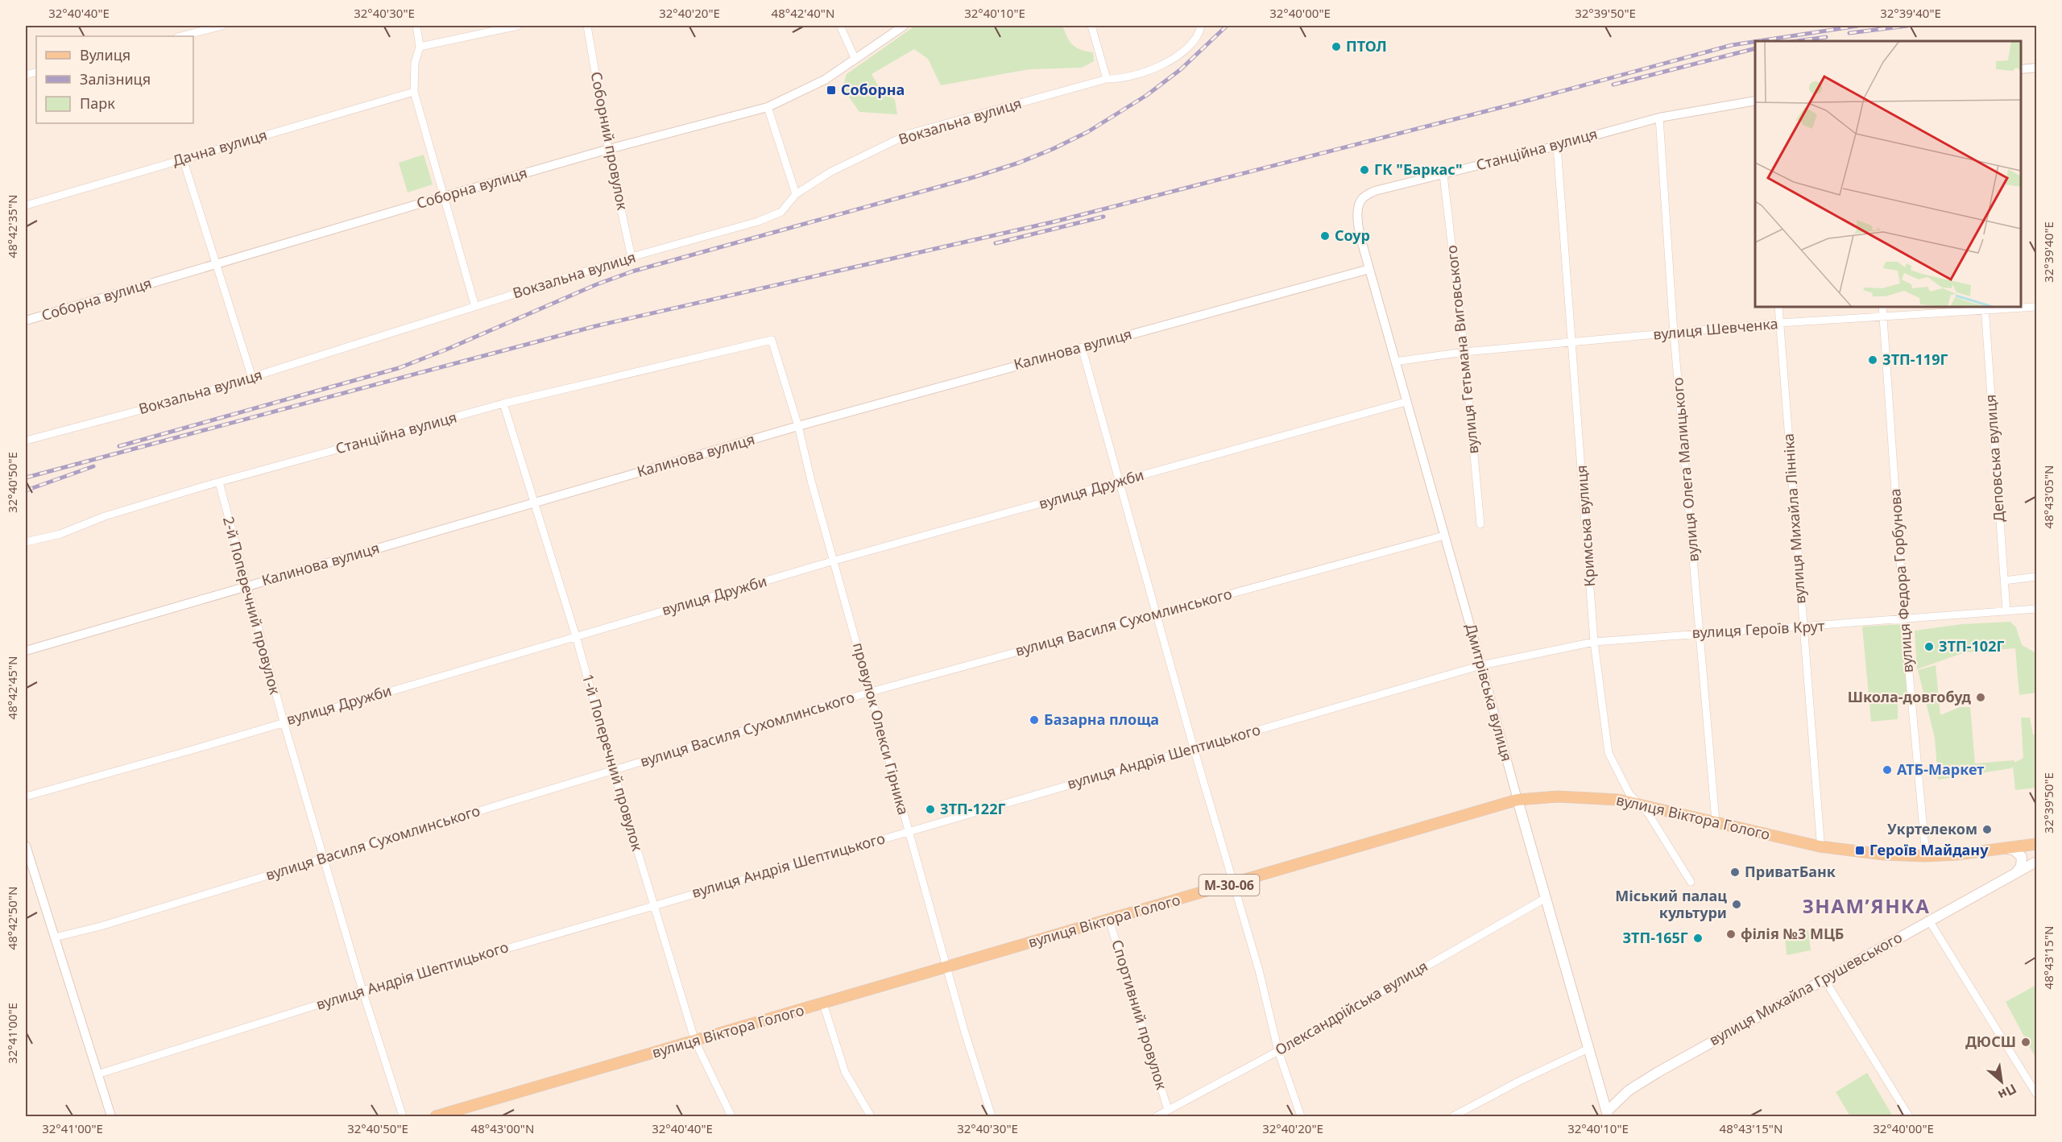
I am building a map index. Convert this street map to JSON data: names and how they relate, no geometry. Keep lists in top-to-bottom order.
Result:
{
  "streets": {
    "main road": [
      "Дмитрівська вулиця",
      "вулиця Віктора Голого",
      "М-30-06",
      "вулиця Михайла Грушевського"
    ],
    "street": [
      "Вокзальна вулиця",
      "Соборний провулок",
      "Дачна вулиця",
      "Станційна вулиця",
      "Соборна вулиця",
      "вулиця Шевченка",
      "Калинова вулиця",
      "вулиця Гетьмана Виговського",
      "Деповська вулиця",
      "вулиця Олега Малицького",
      "вулиця Дружби",
      "вулиця Михайла Лінніка",
      "Кримська вулиця",
      "вулиця Федора Горбунова",
      "2-й Поперечний провулок",
      "вулиця Василя Сухомлинського",
      "вулиця Героїв Крут",
      "провулок Олекси Гірника",
      "вулиця Андрія Шептицького",
      "1-й Поперечний провулок",
      "Олександрійська вулиця",
      "Спортивний провулок"
    ]
  },
  "crossings": [
    ["Вокзальна вулиця", "Соборний провулок"],
    ["Соборний провулок", "Соборна вулиця"],
    ["Станційна вулиця", "Калинова вулиця"],
    ["Станційна вулиця", "вулиця Гетьмана Виговського"],
    ["Станційна вулиця", "вулиця Олега Малицького"],
    ["Станційна вулиця", "Кримська вулиця"],
    ["Станційна вулиця", "2-й Поперечний провулок"],
    ["Станційна вулиця", "Дмитрівська вулиця"],
    ["Станційна вулиця", "провулок Олекси Гірника"],
    ["Станційна вулиця", "1-й Поперечний провулок"],
    ["вулиця Шевченка", "вулиця Гетьмана Виговського"],
    ["вулиця Шевченка", "Деповська вулиця"],
    ["вулиця Шевченка", "вулиця Олега Малицького"],
    ["вулиця Шевченка", "вулиця Михайла Лінніка"],
    ["вулиця Шевченка", "Кримська вулиця"],
    ["вулиця Шевченка", "вулиця Федора Горбунова"],
    ["вулиця Шевченка", "Дмитрівська вулиця"],
    ["Калинова вулиця", "2-й Поперечний провулок"],
    ["Калинова вулиця", "Дмитрівська вулиця"],
    ["Калинова вулиця", "провулок Олекси Гірника"],
    ["Калинова вулиця", "1-й Поперечний провулок"],
    ["Деповська вулиця", "вулиця Героїв Крут"],
    ["вулиця Олега Малицького", "вулиця Героїв Крут"],
    ["вулиця Олега Малицького", "вулиця Віктора Голого"],
    ["вулиця Дружби", "2-й Поперечний провулок"],
    ["вулиця Дружби", "Дмитрівська вулиця"],
    ["вулиця Дружби", "провулок Олекси Гірника"],
    ["вулиця Дружби", "1-й Поперечний провулок"],
    ["вулиця Михайла Лінніка", "вулиця Героїв Крут"],
    ["вулиця Михайла Лінніка", "вулиця Віктора Голого"],
    ["Кримська вулиця", "вулиця Героїв Крут"],
    ["Кримська вулиця", "вулиця Віктора Голого"],
    ["вулиця Федора Горбунова", "вулиця Героїв Крут"],
    ["вулиця Федора Горбунова", "вулиця Віктора Голого"],
    ["2-й Поперечний провулок", "вулиця Василя Сухомлинського"],
    ["2-й Поперечний провулок", "вулиця Андрія Шептицького"],
    ["вулиця Василя Сухомлинського", "Дмитрівська вулиця"],
    ["вулиця Василя Сухомлинського", "провулок Олекси Гірника"],
    ["вулиця Василя Сухомлинського", "1-й Поперечний провулок"],
    ["вулиця Героїв Крут", "Дмитрівська вулиця"],
    ["вулиця Героїв Крут", "вулиця Андрія Шептицького"],
    ["Дмитрівська вулиця", "вулиця Андрія Шептицького"],
    ["Дмитрівська вулиця", "вулиця Віктора Голого"],
    ["Дмитрівська вулиця", "вулиця Михайла Грушевського"],
    ["Дмитрівська вулиця", "Олександрійська вулиця"],
    ["провулок Олекси Гірника", "вулиця Андрія Шептицького"],
    ["провулок Олекси Гірника", "вулиця Віктора Голого"],
    ["вулиця Андрія Шептицького", "1-й Поперечний провулок"],
    ["1-й Поперечний провулок", "вулиця Віктора Голого"],
    ["вулиця Віктора Голого", "Спортивний провулок"],
    ["Олександрійська вулиця", "Спортивний провулок"]
  ],
  "districts": ["ЗНАМ’ЯНКА"],
  "places": {
    "other": [
      "ПТОЛ",
      "ГК \"Баркас\"",
      "Соур",
      "ЗТП-119Г",
      "ЗТП-102Г",
      "Школа-довгобуд",
      "Базарна площа",
      "АТБ-Маркет",
      "ЗТП-122Г",
      "Укртелеком",
      "ПриватБанк",
      "Міський палац культури",
      "філія №3 МЦБ",
      "ЗТП-165Г",
      "ДЮСШ"
    ],
    "transit": ["Соборна", "Героїв Майдану"]
  },
  "legend": ["Вулиця", "Залізниця", "Парк"],
  "north": "bottom right",
  "coordinates": [
    "32°40'40\"E",
    "32°40'30\"E",
    "32°40'20\"E",
    "48°42'40\"N",
    "32°40'10\"E",
    "32°40'00\"E",
    "32°39'50\"E",
    "32°39'40\"E",
    "48°42'35\"N",
    "32°40'50\"E",
    "48°43'05\"N",
    "48°42'45\"N",
    "48°42'50\"N",
    "48°43'15\"N",
    "32°41'00\"E",
    "48°43'00\"N"
  ]
}
